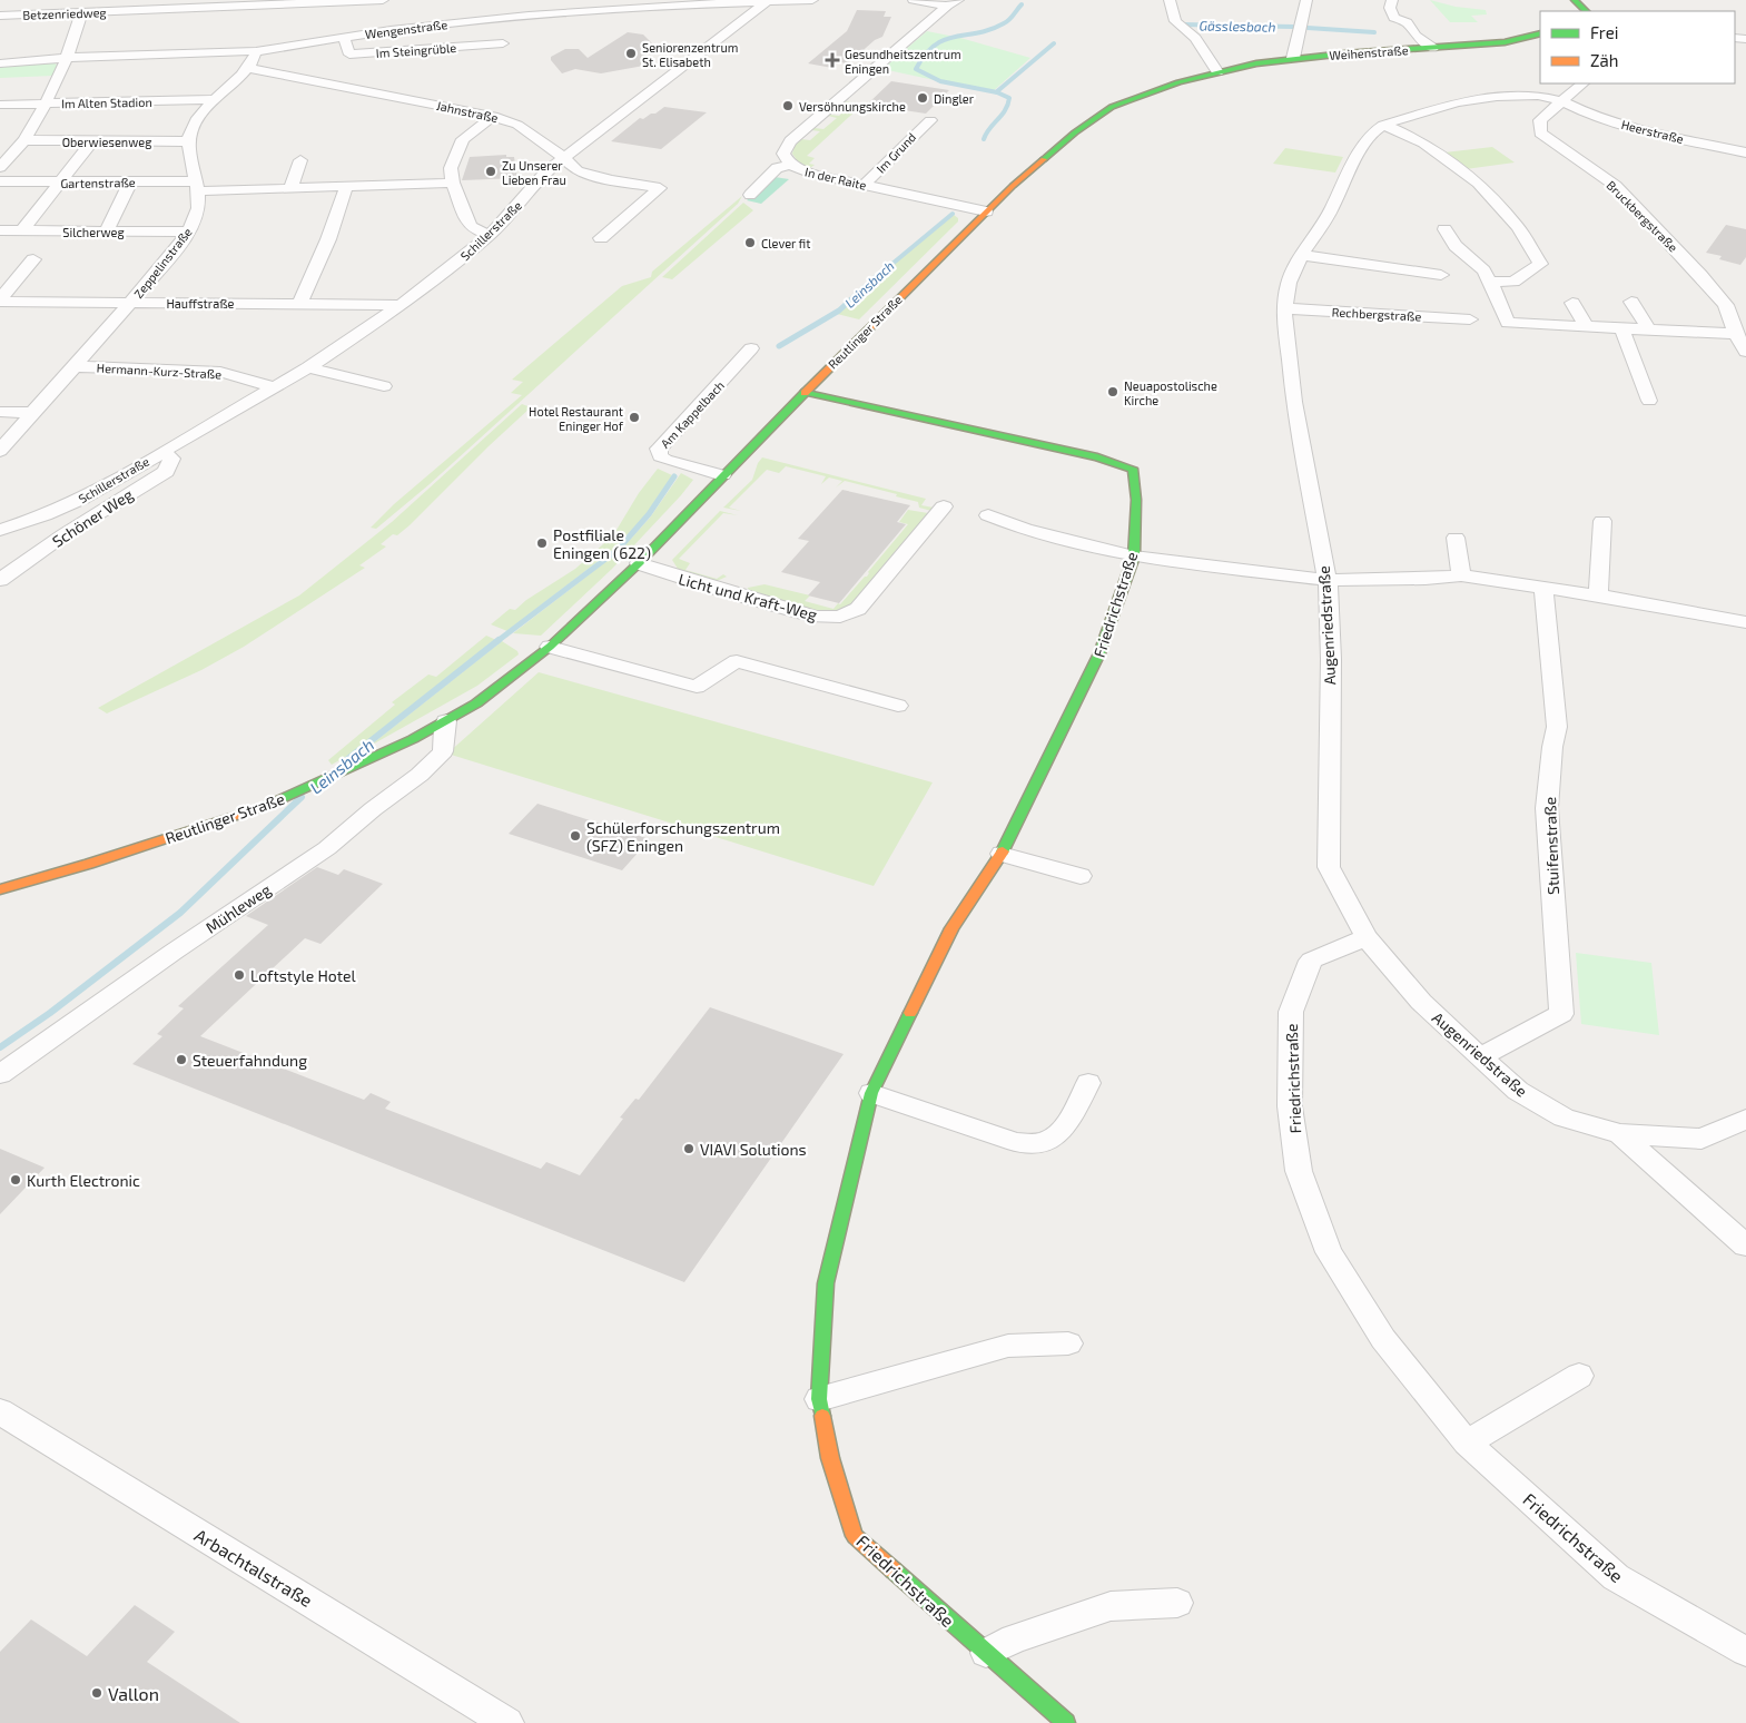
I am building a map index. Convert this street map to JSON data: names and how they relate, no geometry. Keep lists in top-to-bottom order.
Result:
{
  "streets": {
    "main road": ["Weihenstraße", "Reutlinger Straße", "Friedrichstraße"],
    "street": [
      "Betzenriedweg",
      "Wengenstraße",
      "Im Steingrüble",
      "Im Alten Stadion",
      "Jahnstraße",
      "Heerstraße",
      "Oberwiesenweg",
      "Im Grund",
      "In der Raite",
      "Gartenstraße",
      "Bruckbergstraße",
      "Schillerstraße",
      "Silcherweg",
      "Zeppelinstraße",
      "Hauffstraße",
      "Rechbergstraße",
      "Hermann-Kurz-Straße",
      "Am Kappelbach",
      "Schöner Weg",
      "Licht und Kraft-Weg",
      "Augenriedstraße",
      "Stuifenstraße",
      "Mühleweg",
      "Arbachtalstraße"
    ]
  },
  "crossings": [
    ["Wengenstraße", "Im Steingrüble"],
    ["Wengenstraße", "Schillerstraße"],
    ["Weihenstraße", "Reutlinger Straße"],
    ["Jahnstraße", "Schillerstraße"],
    ["Heerstraße", "Bruckbergstraße"],
    ["Heerstraße", "Augenriedstraße"],
    ["Oberwiesenweg", "Zeppelinstraße"],
    ["Im Grund", "In der Raite"],
    ["In der Raite", "Reutlinger Straße"],
    ["Gartenstraße", "Zeppelinstraße"],
    ["Bruckbergstraße", "Augenriedstraße"],
    ["Schillerstraße", "Hauffstraße"],
    ["Schillerstraße", "Hermann-Kurz-Straße"],
    ["Schillerstraße", "Schöner Weg"],
    ["Silcherweg", "Zeppelinstraße"],
    ["Zeppelinstraße", "Hauffstraße"],
    ["Zeppelinstraße", "Hermann-Kurz-Straße"],
    ["Rechbergstraße", "Augenriedstraße"],
    ["Reutlinger Straße", "Am Kappelbach"],
    ["Reutlinger Straße", "Licht und Kraft-Weg"],
    ["Reutlinger Straße", "Friedrichstraße"],
    ["Reutlinger Straße", "Mühleweg"],
    ["Friedrichstraße", "Augenriedstraße"],
    ["Augenriedstraße", "Stuifenstraße"]
  ],
  "water": ["Gässlesbach", "Leinsbach"],
  "places": {
    "other": [
      "Seniorenzentrum St. Elisabeth",
      "Dingler",
      "Versöhnungskirche",
      "Zu Unserer Lieben Frau",
      "Clever fit",
      "Neuapostolische Kirche",
      "Hotel Restaurant Eninger Hof",
      "Postfiliale Eningen (622)",
      "Schülerforschungszentrum (SFZ) Eningen",
      "Loftstyle Hotel",
      "Steuerfahndung",
      "VIAVI Solutions",
      "Kurth Electronic",
      "Vallon"
    ],
    "health": ["Gesundheitszentrum Eningen"]
  },
  "legend": ["Frei", "Zäh"]
}
